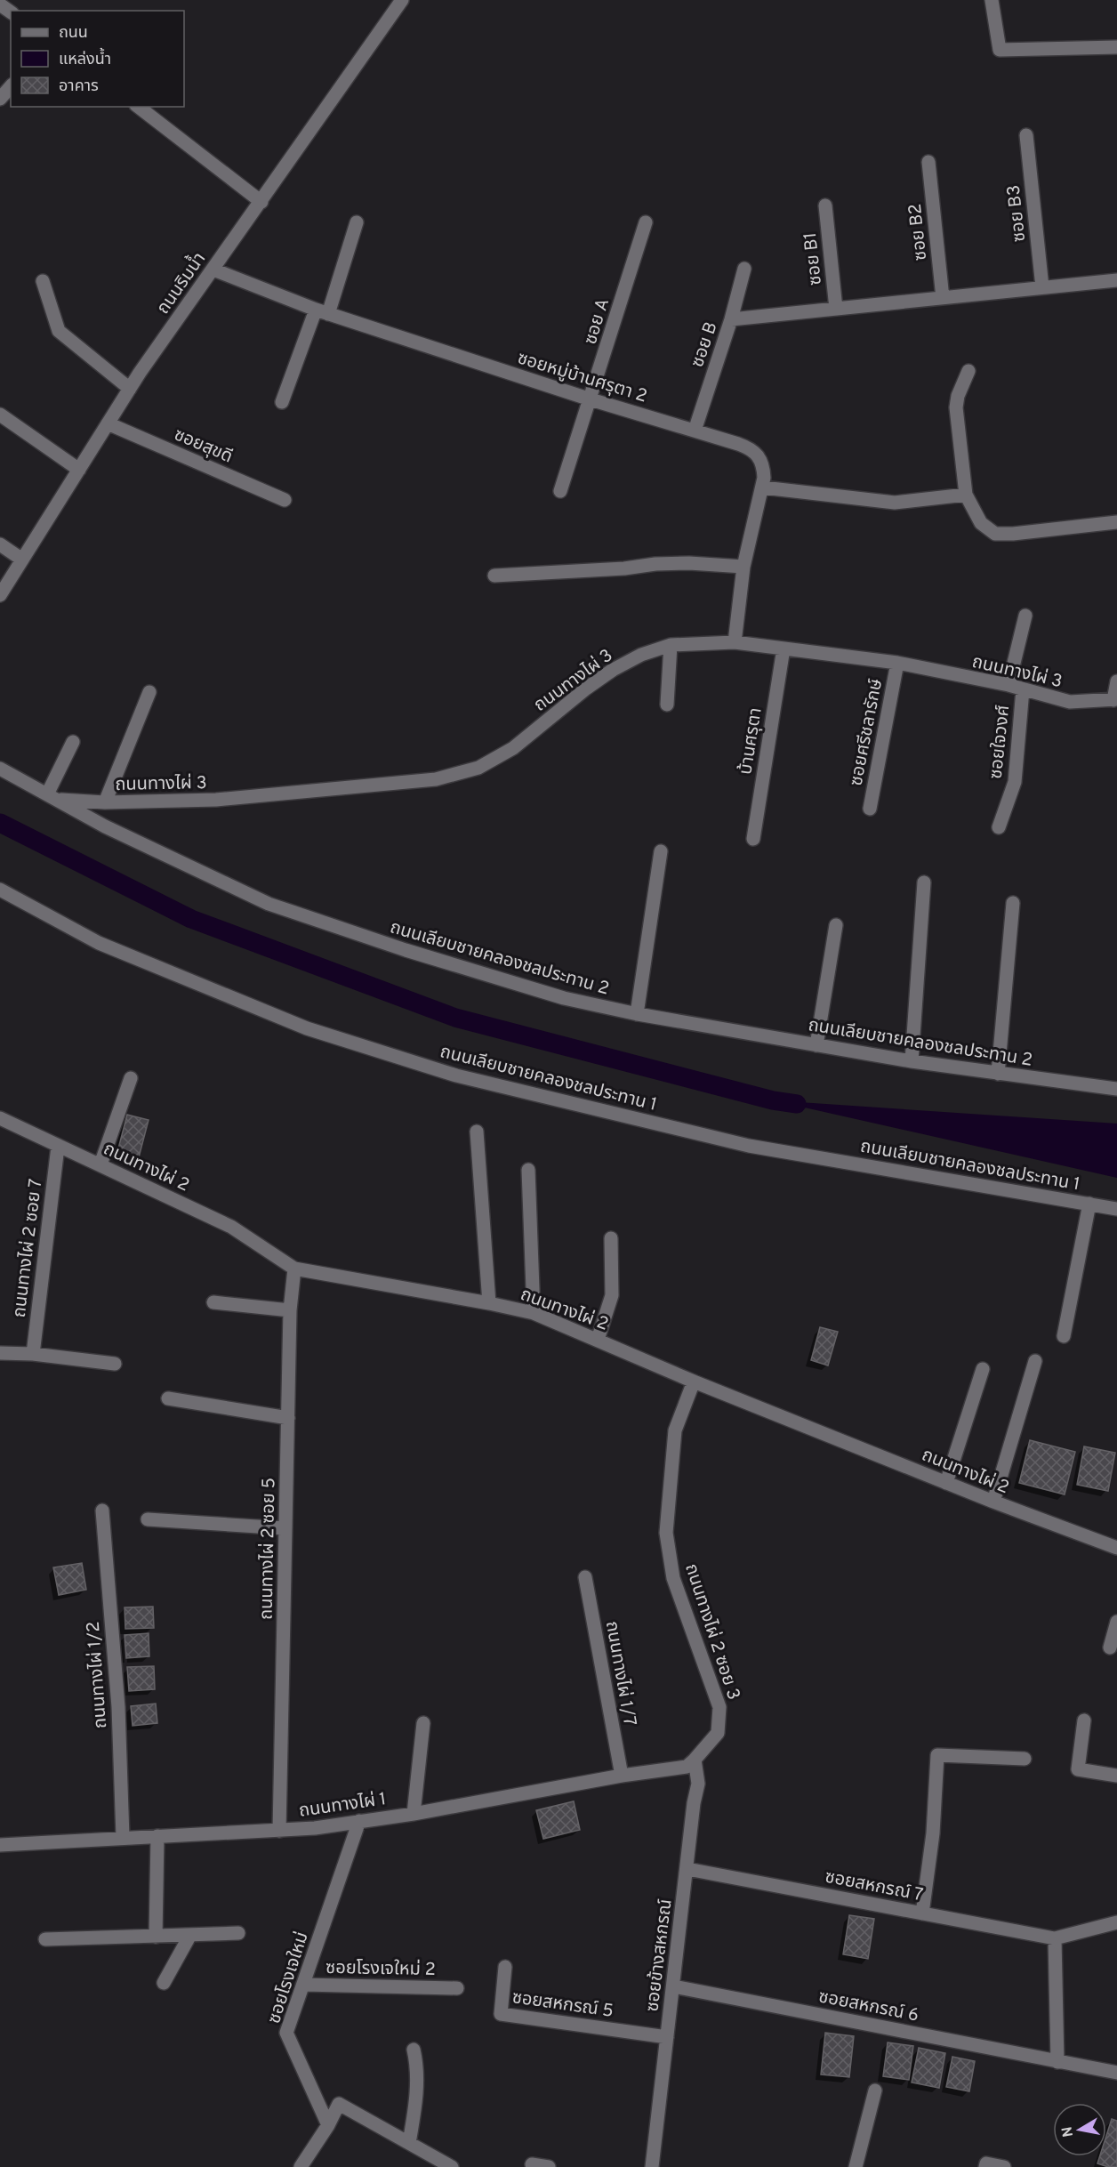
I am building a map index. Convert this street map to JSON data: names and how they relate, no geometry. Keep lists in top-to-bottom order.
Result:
{
  "streets": {
    "street": [
      "ซอย B3",
      "ซอย B2",
      "ซอย B1",
      "ถนนริมน้ำ",
      "ซอย A",
      "ซอย B",
      "ซอยหมู่บ้านศรุตา 2",
      "ซอยสุขดี",
      "ถนนทางไผ่ 3",
      "ซอยศรีชลารักษ์",
      "บ้านศรุตา",
      "ซอยใจวงศ์",
      "ถนนเลียบชายคลองชลประทาน 2",
      "ถนนเลียบชายคลองชลประทาน 1",
      "ถนนทางไผ่ 2",
      "ถนนทางไผ่ 2 ซอย 7",
      "ถนนทางไผ่ 2 ซอย 5",
      "ถนนทางไผ่ 2 ซอย 3",
      "ถนนทางไผ่ 1/7",
      "ถนนทางไผ่ 1/2",
      "ถนนทางไผ่ 1",
      "ซอยสหกรณ์ 7",
      "ซอยข้างสหกรณ์",
      "ซอยโรงเจใหม่ 2",
      "ซอยโรงเจใหม่",
      "ซอยสหกรณ์ 5",
      "ซอยสหกรณ์ 6"
    ]
  },
  "crossings": [
    ["ถนนริมน้ำ", "ซอยหมู่บ้านศรุตา 2"],
    ["ถนนริมน้ำ", "ซอยสุขดี"],
    ["ซอย A", "ซอยหมู่บ้านศรุตา 2"],
    ["ซอย B", "ซอยหมู่บ้านศรุตา 2"],
    ["ซอยหมู่บ้านศรุตา 2", "ถนนทางไผ่ 3"],
    ["ถนนทางไผ่ 3", "ซอยศรีชลารักษ์"],
    ["ถนนทางไผ่ 3", "บ้านศรุตา"],
    ["ถนนทางไผ่ 3", "ซอยใจวงศ์"],
    ["ถนนทางไผ่ 3", "ถนนเลียบชายคลองชลประทาน 2"],
    ["ถนนทางไผ่ 2", "ถนนทางไผ่ 2 ซอย 7"],
    ["ถนนทางไผ่ 2", "ถนนทางไผ่ 2 ซอย 5"],
    ["ถนนทางไผ่ 2", "ถนนทางไผ่ 2 ซอย 3"],
    ["ถนนทางไผ่ 2 ซอย 5", "ถนนทางไผ่ 1"],
    ["ถนนทางไผ่ 2 ซอย 3", "ถนนทางไผ่ 1"],
    ["ถนนทางไผ่ 2 ซอย 3", "ซอยข้างสหกรณ์"],
    ["ถนนทางไผ่ 1/7", "ถนนทางไผ่ 1"],
    ["ถนนทางไผ่ 1/2", "ถนนทางไผ่ 1"],
    ["ถนนทางไผ่ 1", "ซอยข้างสหกรณ์"],
    ["ถนนทางไผ่ 1", "ซอยโรงเจใหม่"],
    ["ซอยสหกรณ์ 7", "ซอยข้างสหกรณ์"],
    ["ซอยข้างสหกรณ์", "ซอยสหกรณ์ 5"],
    ["ซอยข้างสหกรณ์", "ซอยสหกรณ์ 6"],
    ["ซอยโรงเจใหม่ 2", "ซอยโรงเจใหม่"]
  ],
  "legend": ["ถนน", "แหล่งน้ำ", "อาคาร"],
  "north": "left"
}
